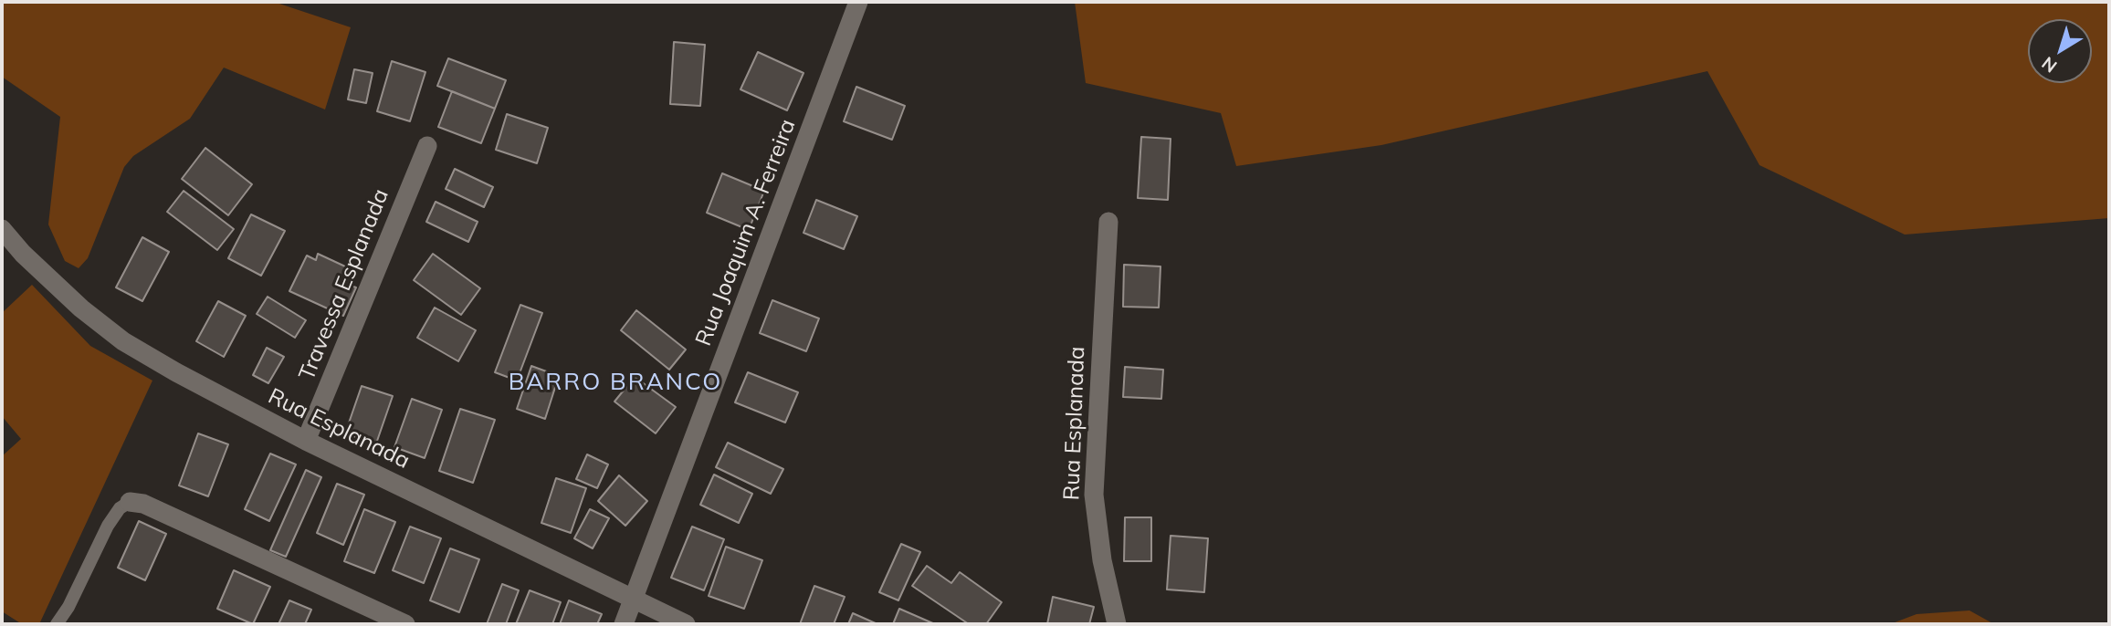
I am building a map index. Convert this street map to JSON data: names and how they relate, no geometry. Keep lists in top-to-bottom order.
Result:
{
  "streets": {
    "street": ["Rua Joaquim A. Ferreira", "Travessa Esplanada", "Rua Esplanada"]
  },
  "crossings": [
    ["Rua Joaquim A. Ferreira", "Rua Esplanada"],
    ["Travessa Esplanada", "Rua Esplanada"]
  ],
  "districts": ["BARRO BRANCO"],
  "north": "bottom left"
}
